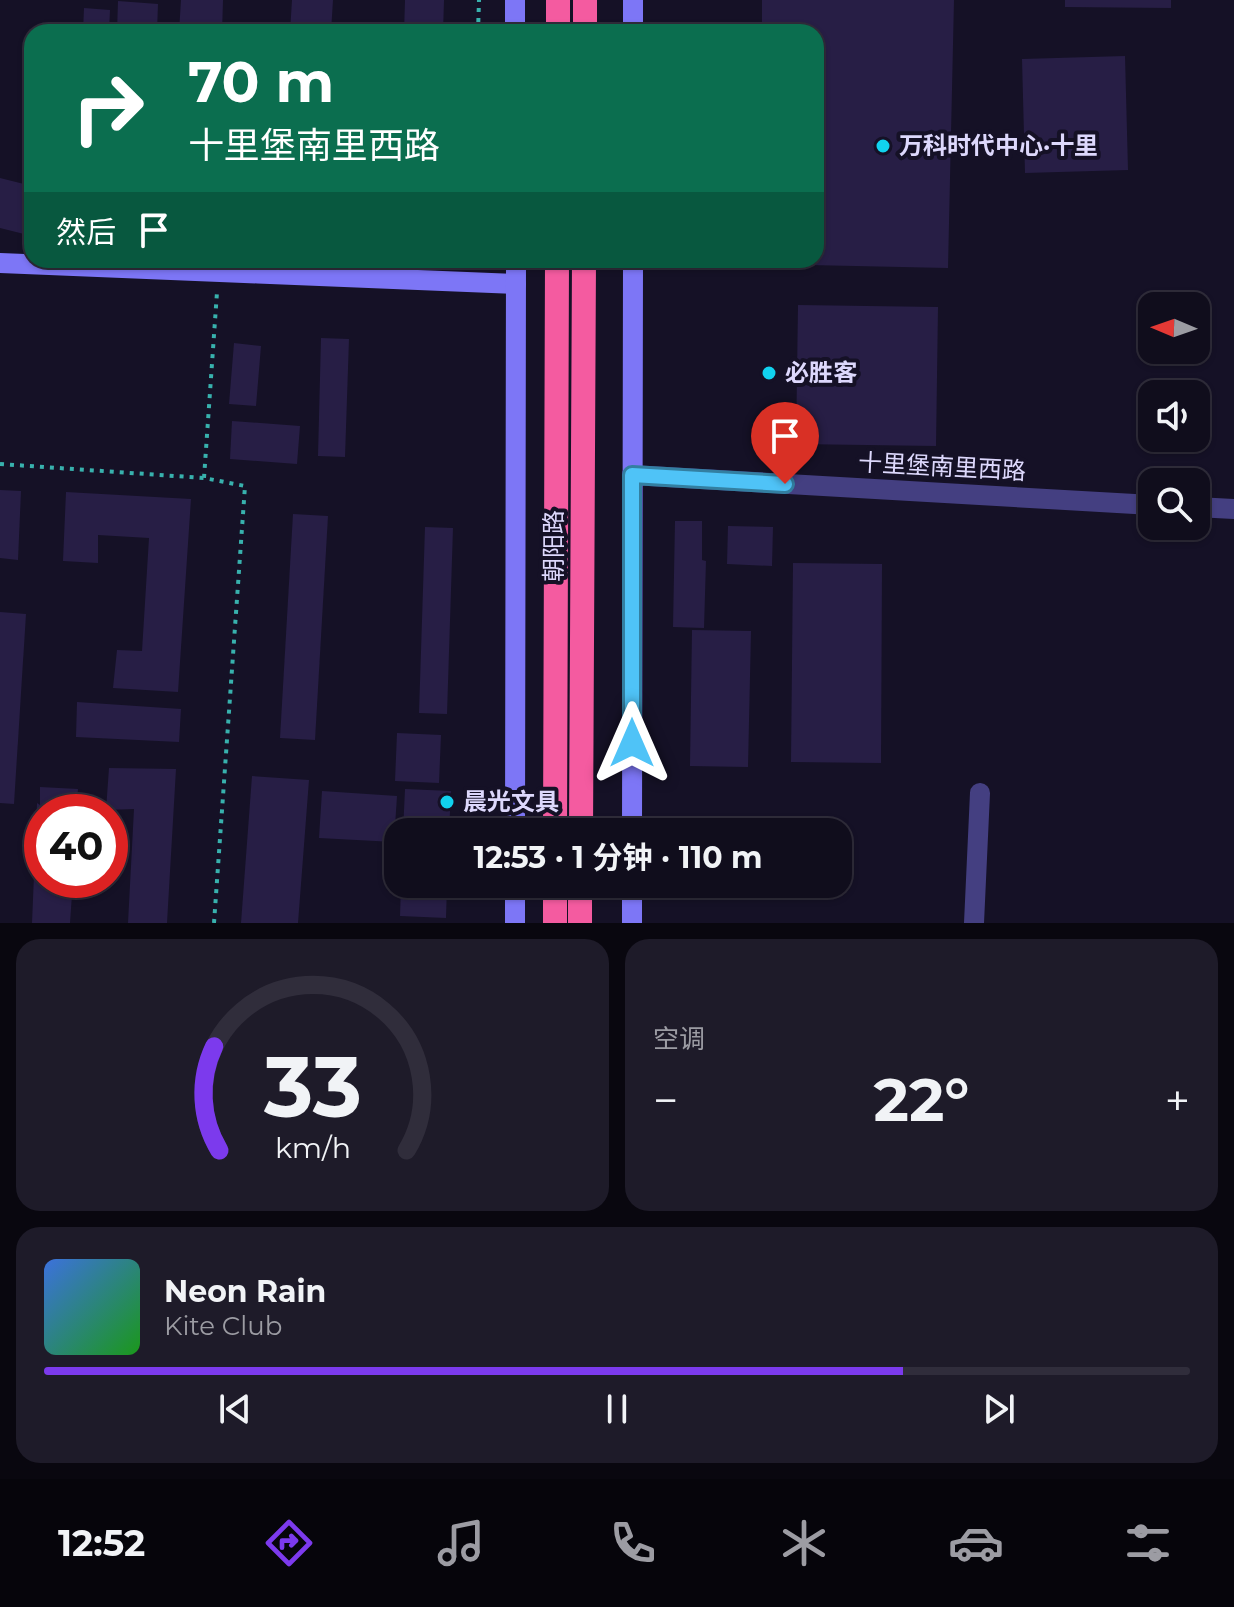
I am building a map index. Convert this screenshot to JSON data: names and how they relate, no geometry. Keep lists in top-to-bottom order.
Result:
{
  "streets": {
    "highway": ["朝阳路"],
    "street": ["十里堡南里西路"]
  },
  "places": ["万科时代中心·十里", "必胜客", "晨光文具"],
  "north": "left",
  "page": {
    "turn": ["70 m", "十里堡南里西路"],
    "then": "然后",
    "limit": "40",
    "trip": "12:53 · 1 分钟 · 110 m",
    "tile": "空调",
    "heat": ["−", "22°", "+"],
    "song": ["Neon Rain", "Kite Club"],
    "tabs": "12:52",
    "gauge": ["33", "km/h"]
  }
}
